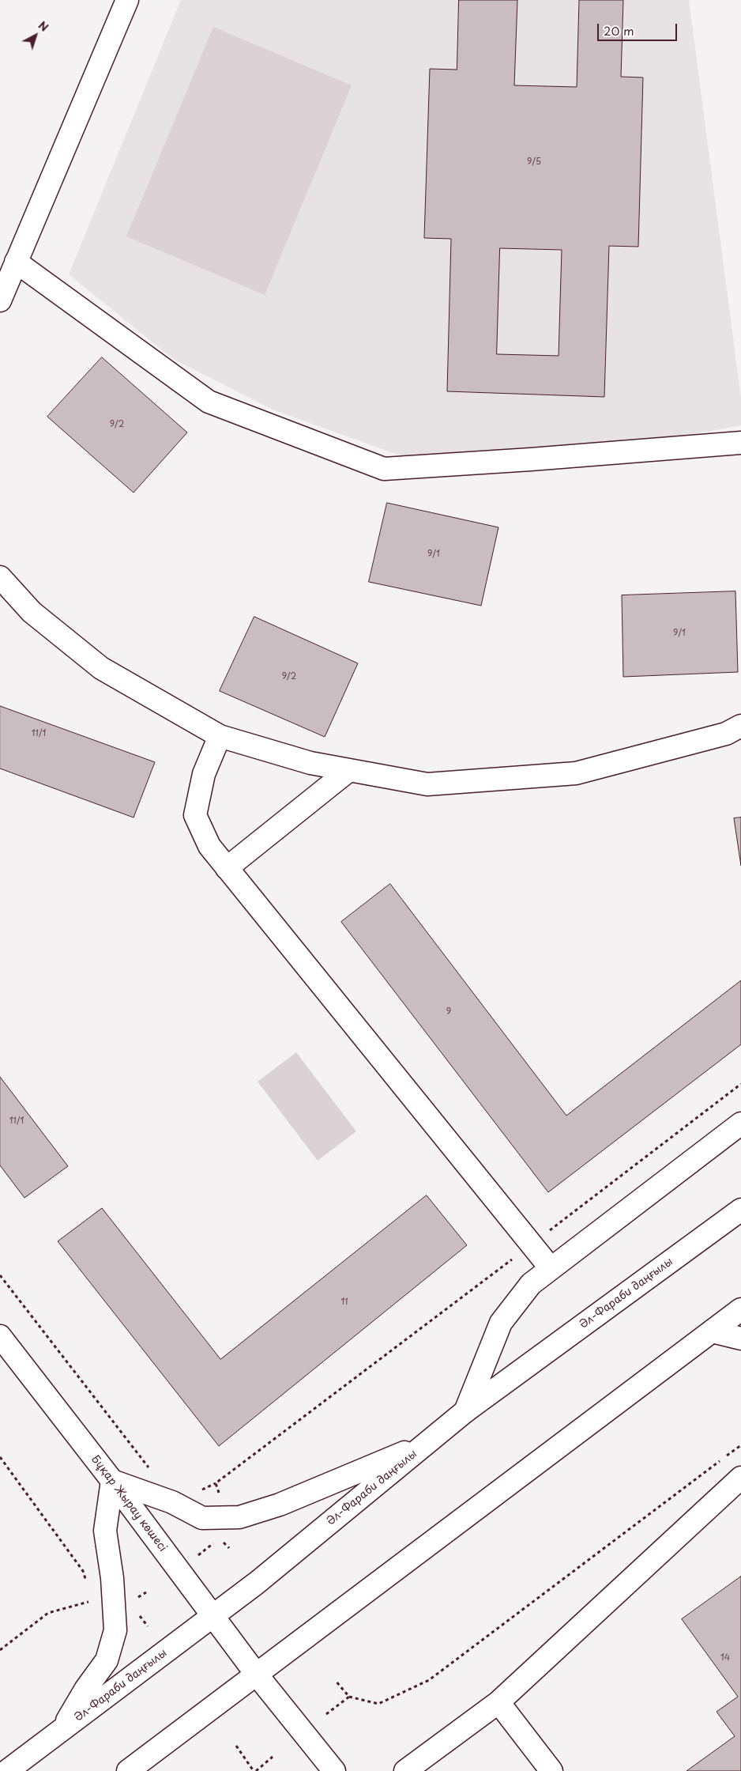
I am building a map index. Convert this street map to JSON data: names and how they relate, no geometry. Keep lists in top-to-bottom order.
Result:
{
  "streets": {
    "main road": ["Әл-Фараби даңғылы", "Бұқар Жырау көшесі"]
  },
  "crossings": [
    ["Әл-Фараби даңғылы", "Бұқар Жырау көшесі"]
  ],
  "house_numbers": [
    "9/5",
    "9/2",
    "9/1",
    "9/1",
    "9/2",
    "11/1",
    "9",
    "11/1",
    "11",
    "14"
  ],
  "scale_bar": "20 m",
  "north": "top right"
}
